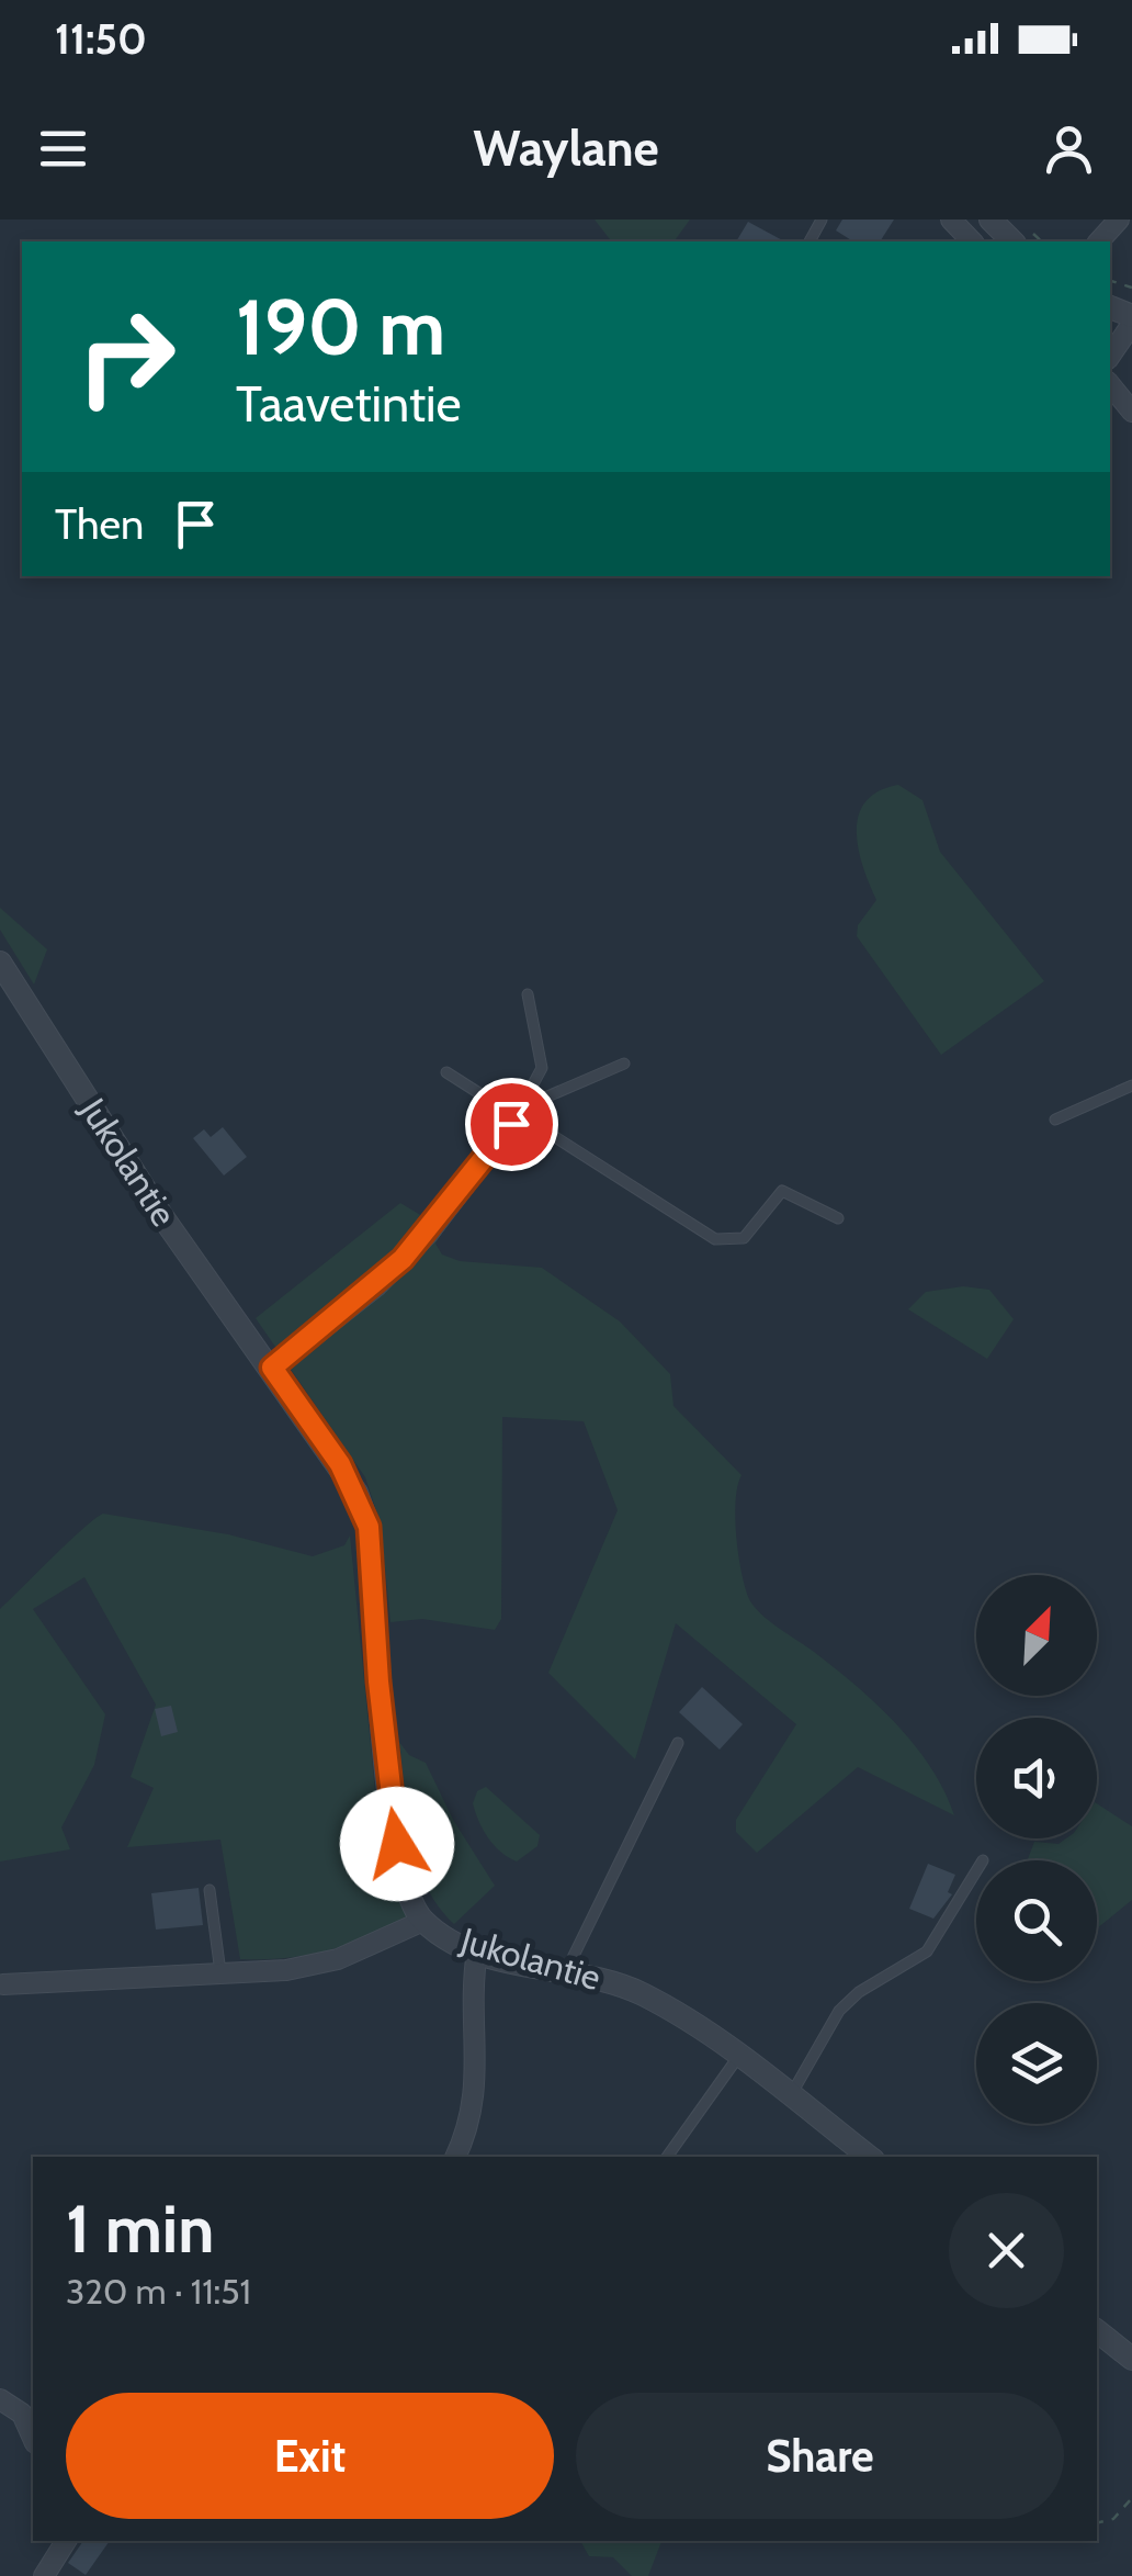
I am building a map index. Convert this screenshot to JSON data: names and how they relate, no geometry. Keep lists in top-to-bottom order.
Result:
{
  "streets": {
    "street": ["Jukolantie"]
  },
  "north": "top right",
  "page": {
    "status": "11:50",
    "header": "Waylane",
    "turn": ["190 m", "Taavetintie"],
    "then": "Then",
    "heading": ["1 min", "320 m · 11:51"],
    "buttons": ["Exit", "Share"]
  }
}
